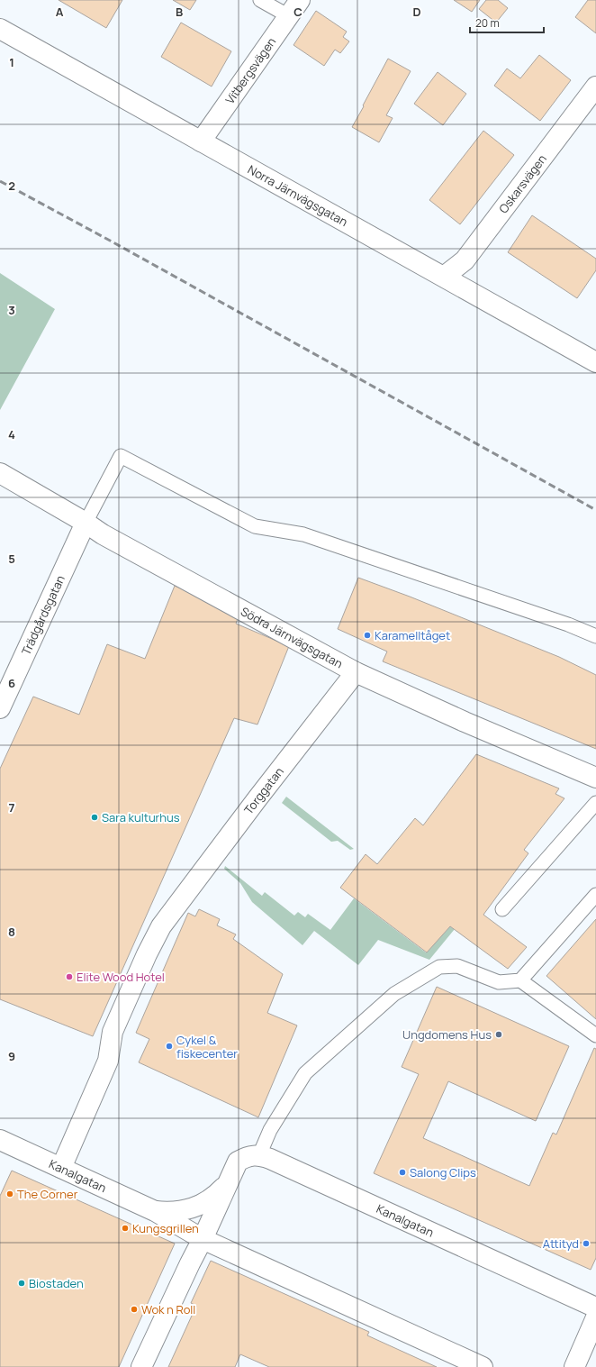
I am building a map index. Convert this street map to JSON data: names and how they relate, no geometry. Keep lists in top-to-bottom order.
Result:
{
  "streets": {
    "street": [
      "Vitbergsvägen",
      "Oskarsvägen",
      "Norra Järnvägsgatan",
      "Trädgårdsgatan",
      "Södra Järnvägsgatan",
      "Torggatan",
      "Kanalgatan"
    ]
  },
  "crossings": [
    ["Vitbergsvägen", "Norra Järnvägsgatan"],
    ["Oskarsvägen", "Norra Järnvägsgatan"],
    ["Trädgårdsgatan", "Södra Järnvägsgatan"],
    ["Södra Järnvägsgatan", "Torggatan"],
    ["Torggatan", "Kanalgatan"]
  ],
  "places": [
    "Karamelltåget",
    "Sara kulturhus",
    "Elite Wood Hotel",
    "Ungdomens Hus",
    "Cykel & fiskecenter",
    "Salong Clips",
    "The Corner",
    "Kungsgrillen",
    "Attityd",
    "Biostaden",
    "Wok n Roll"
  ],
  "scale_bar": "20 m",
  "grid": {
    "columns": [
      "A",
      "B",
      "C",
      "D"
    ],
    "rows": [
      "1",
      "2",
      "3",
      "4",
      "5",
      "6",
      "7",
      "8",
      "9"
    ]
  }
}
